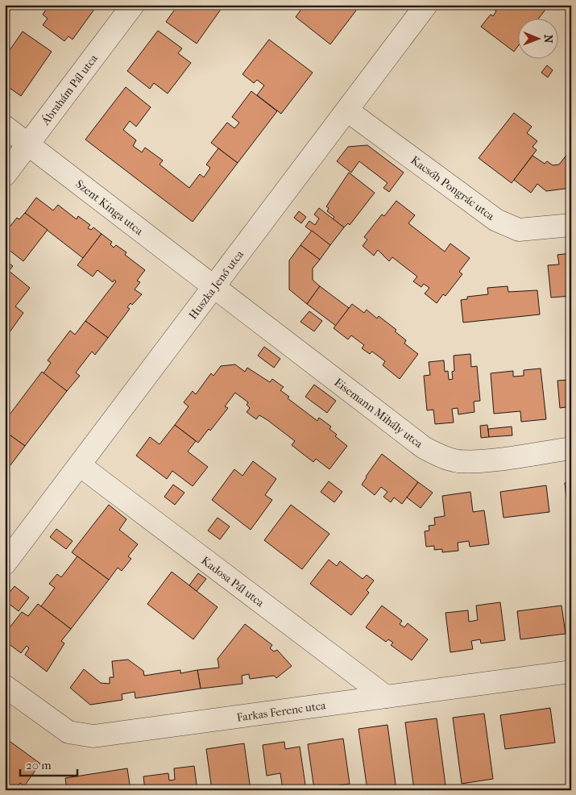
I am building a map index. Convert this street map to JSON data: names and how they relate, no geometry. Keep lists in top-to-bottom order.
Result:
{
  "streets": {
    "street": [
      "Ábrahám Pál utca",
      "Kacsóh Pongrác utca",
      "Szent Kinga utca",
      "Huszka Jenő utca",
      "Eisemann Mihály utca",
      "Kadosa Pál utca",
      "Farkas Ferenc utca"
    ]
  },
  "crossings": [
    ["Ábrahám Pál utca", "Szent Kinga utca"],
    ["Kacsóh Pongrác utca", "Huszka Jenő utca"],
    ["Szent Kinga utca", "Huszka Jenő utca"],
    ["Szent Kinga utca", "Eisemann Mihály utca"],
    ["Huszka Jenő utca", "Eisemann Mihály utca"],
    ["Huszka Jenő utca", "Kadosa Pál utca"],
    ["Kadosa Pál utca", "Farkas Ferenc utca"]
  ],
  "scale_bar": "20 m",
  "north": "right"
}
